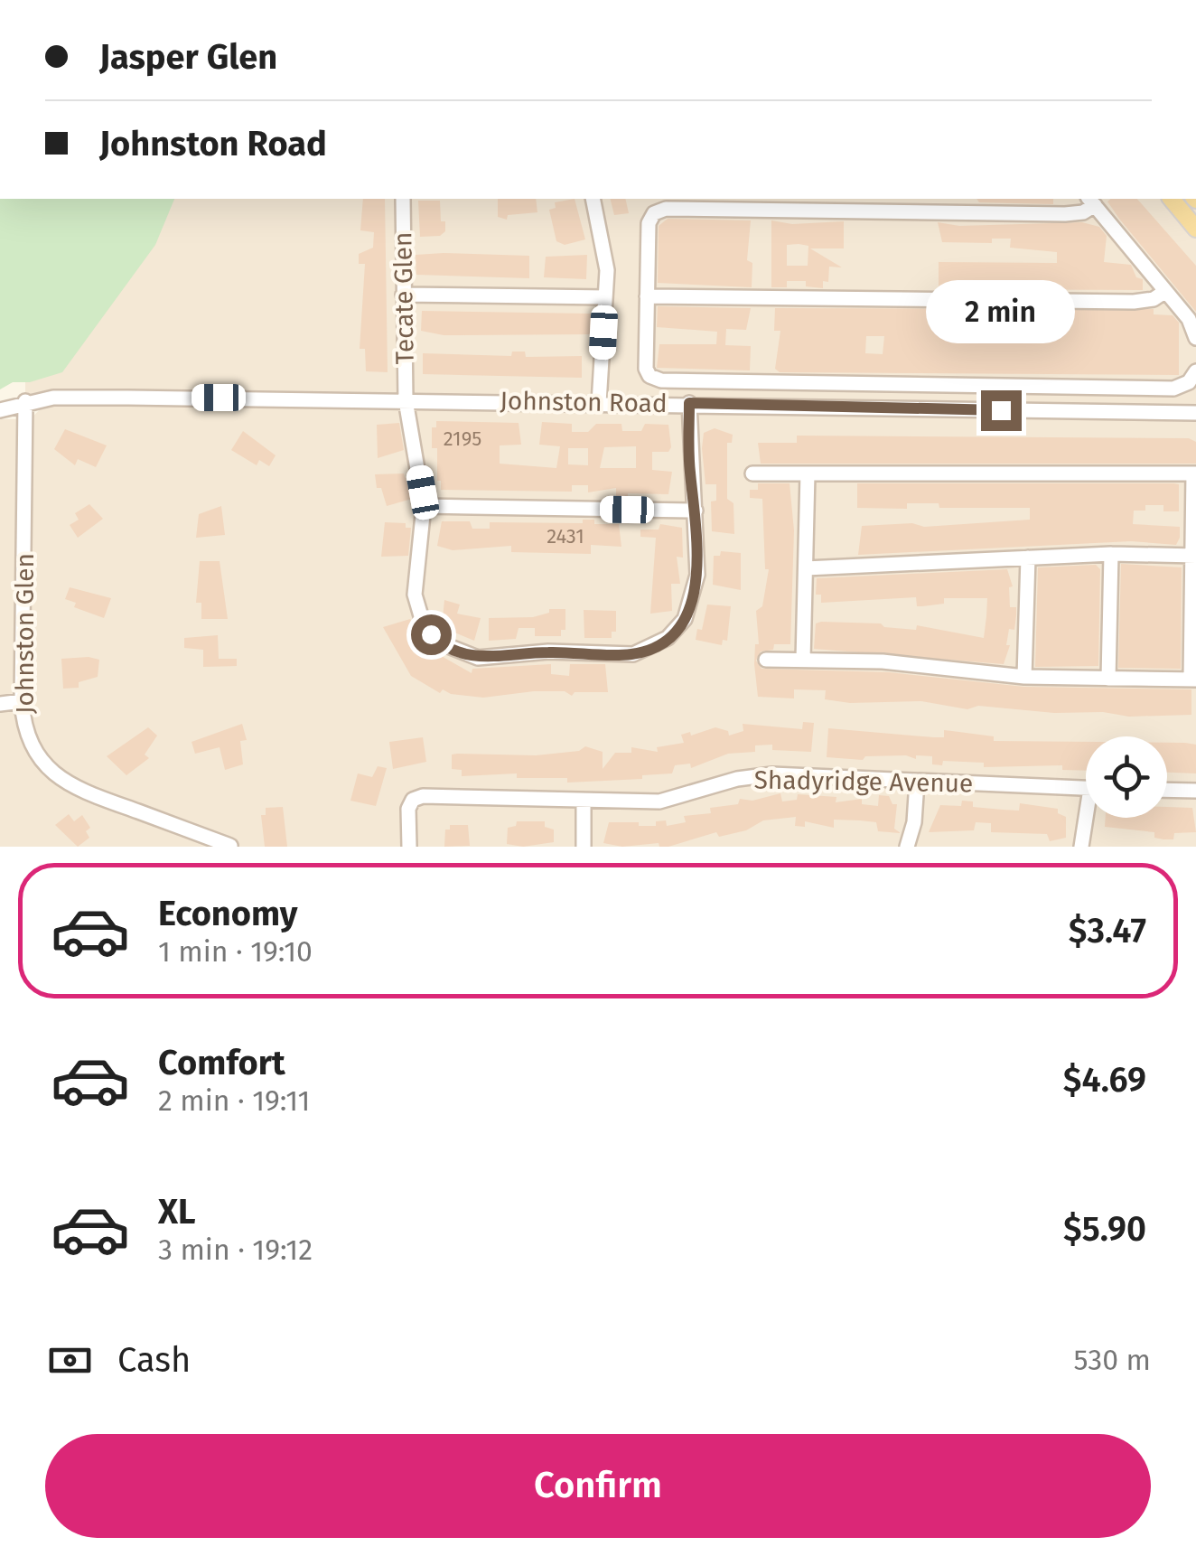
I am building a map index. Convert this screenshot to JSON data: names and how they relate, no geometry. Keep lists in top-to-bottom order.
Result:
{
  "streets": {
    "street": [
      "Tecate Glen",
      "Johnston Road",
      "Johnston Glen",
      "Shadyridge Avenue"
    ]
  },
  "crossings": [
    ["Tecate Glen", "Johnston Road"],
    ["Johnston Road", "Johnston Glen"]
  ],
  "house_numbers": ["2195", "2431"],
  "page": {
    "banner": ["Jasper Glen", "Johnston Road"],
    "bubble": "2 min",
    "list": [
      {
        "name": "Economy",
        "note": "1 min · 19:10",
        "value": "$3.47"
      },
      {
        "name": "Comfort",
        "note": "2 min · 19:11",
        "value": "$4.69"
      },
      {
        "name": "XL",
        "note": "3 min · 19:12",
        "value": "$5.90"
      }
    ],
    "pay": ["Cash", "530 m"],
    "buttons": "Confirm"
  }
}
